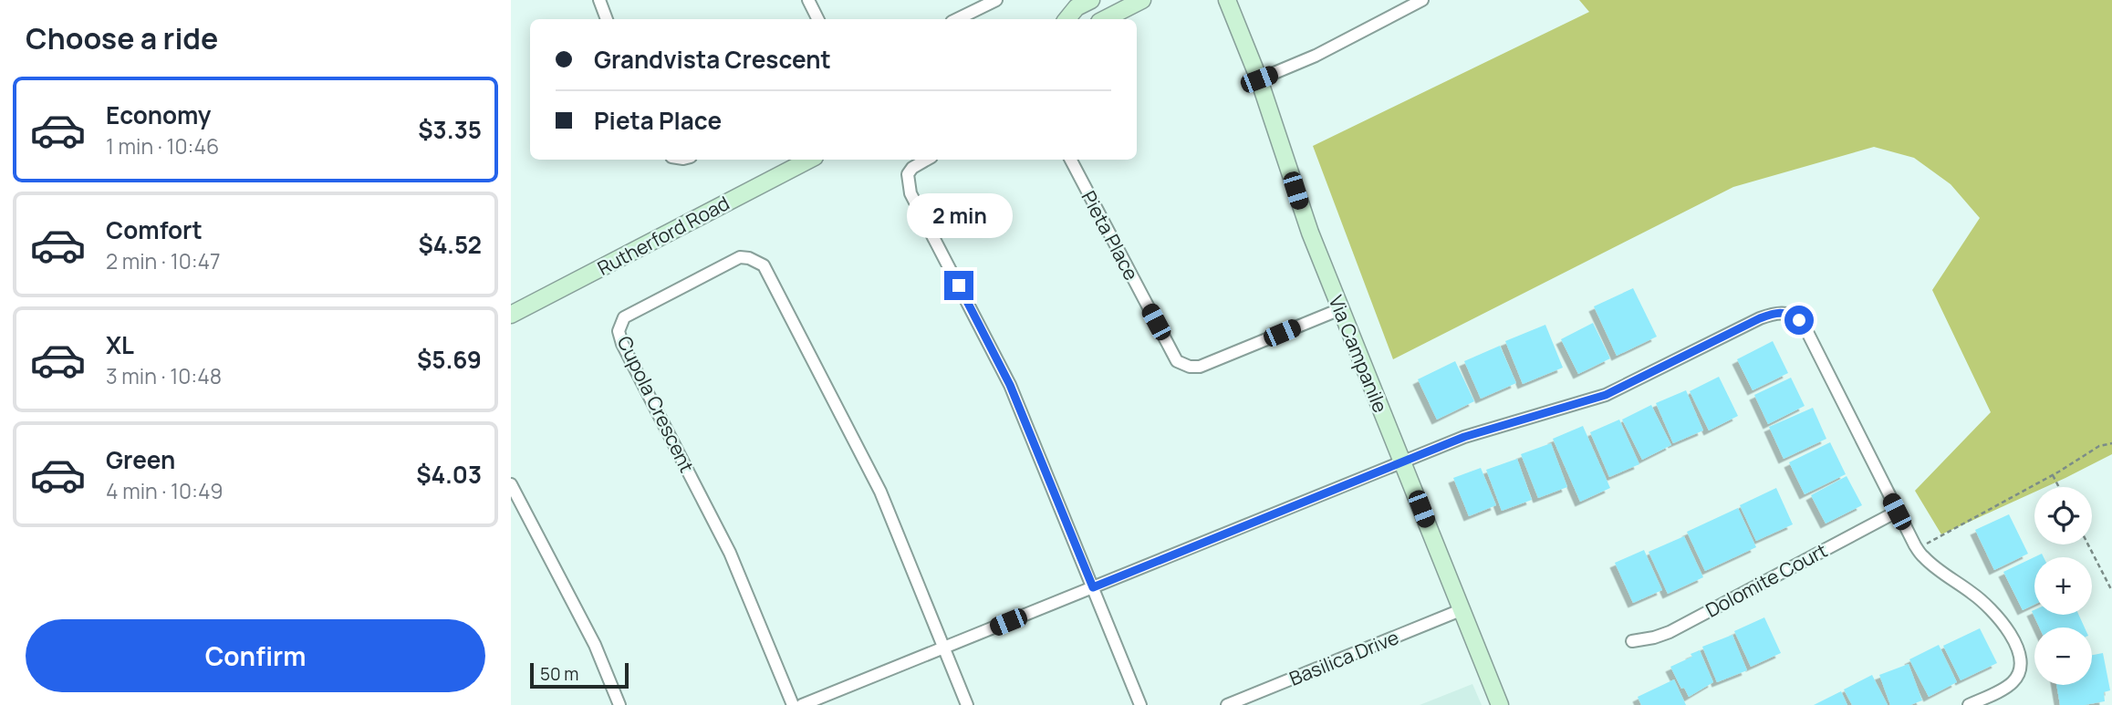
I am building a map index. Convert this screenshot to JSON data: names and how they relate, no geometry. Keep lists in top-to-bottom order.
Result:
{
  "streets": {
    "street": [
      "Rutherford Road",
      "Pieta Place",
      "Via Campanile",
      "Cupola Crescent",
      "Dolomite Court",
      "Basilica Drive"
    ]
  },
  "crossings": [
    ["Pieta Place", "Via Campanile"],
    ["Via Campanile", "Basilica Drive"]
  ],
  "scale_bar": "50 m",
  "page": {
    "heading": "Choose a ride",
    "banner": ["Grandvista Crescent", "Pieta Place"],
    "list": [
      {
        "name": "Economy",
        "note": "1 min · 10:46",
        "value": "$3.35"
      },
      {
        "name": "Comfort",
        "note": "2 min · 10:47",
        "value": "$4.52"
      },
      {
        "name": "XL",
        "note": "3 min · 10:48",
        "value": "$5.69"
      },
      {
        "name": "Green",
        "note": "4 min · 10:49",
        "value": "$4.03"
      }
    ],
    "bubble": "2 min",
    "map_buttons": ["+", "−"],
    "buttons": "Confirm",
    "scale": "50 m"
  }
}
